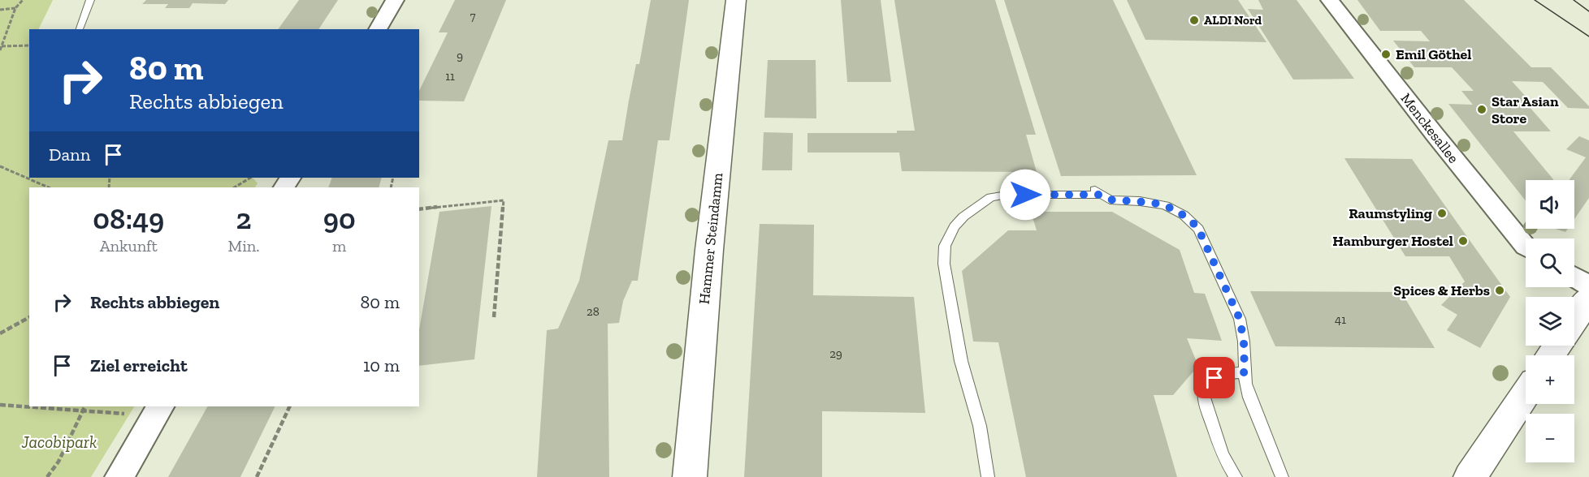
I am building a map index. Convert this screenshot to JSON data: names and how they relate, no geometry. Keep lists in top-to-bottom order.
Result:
{
  "streets": {
    "street": ["Menckesallee", "Hammer Steindamm"]
  },
  "parks": ["Jacobipark"],
  "places": [
    "ALDI Nord",
    "Emil Göthel",
    "Star Asian Store",
    "Raumstyling",
    "Hamburger Hostel",
    "Spices & Herbs"
  ],
  "house_numbers": [
    "7",
    "9",
    "11",
    "28",
    "41",
    "29"
  ],
  "page": {
    "turn": ["80 m", "Rechts abbiegen"],
    "then": "Dann",
    "map_buttons": ["+", "−"],
    "eta": [
      "08:49",
      "Ankunft",
      "2",
      "Min.",
      "90",
      "m"
    ],
    "list": [
      {
        "name": "Rechts abbiegen",
        "value": "80 m"
      },
      {
        "name": "Ziel erreicht",
        "value": "10 m"
      }
    ]
  }
}
